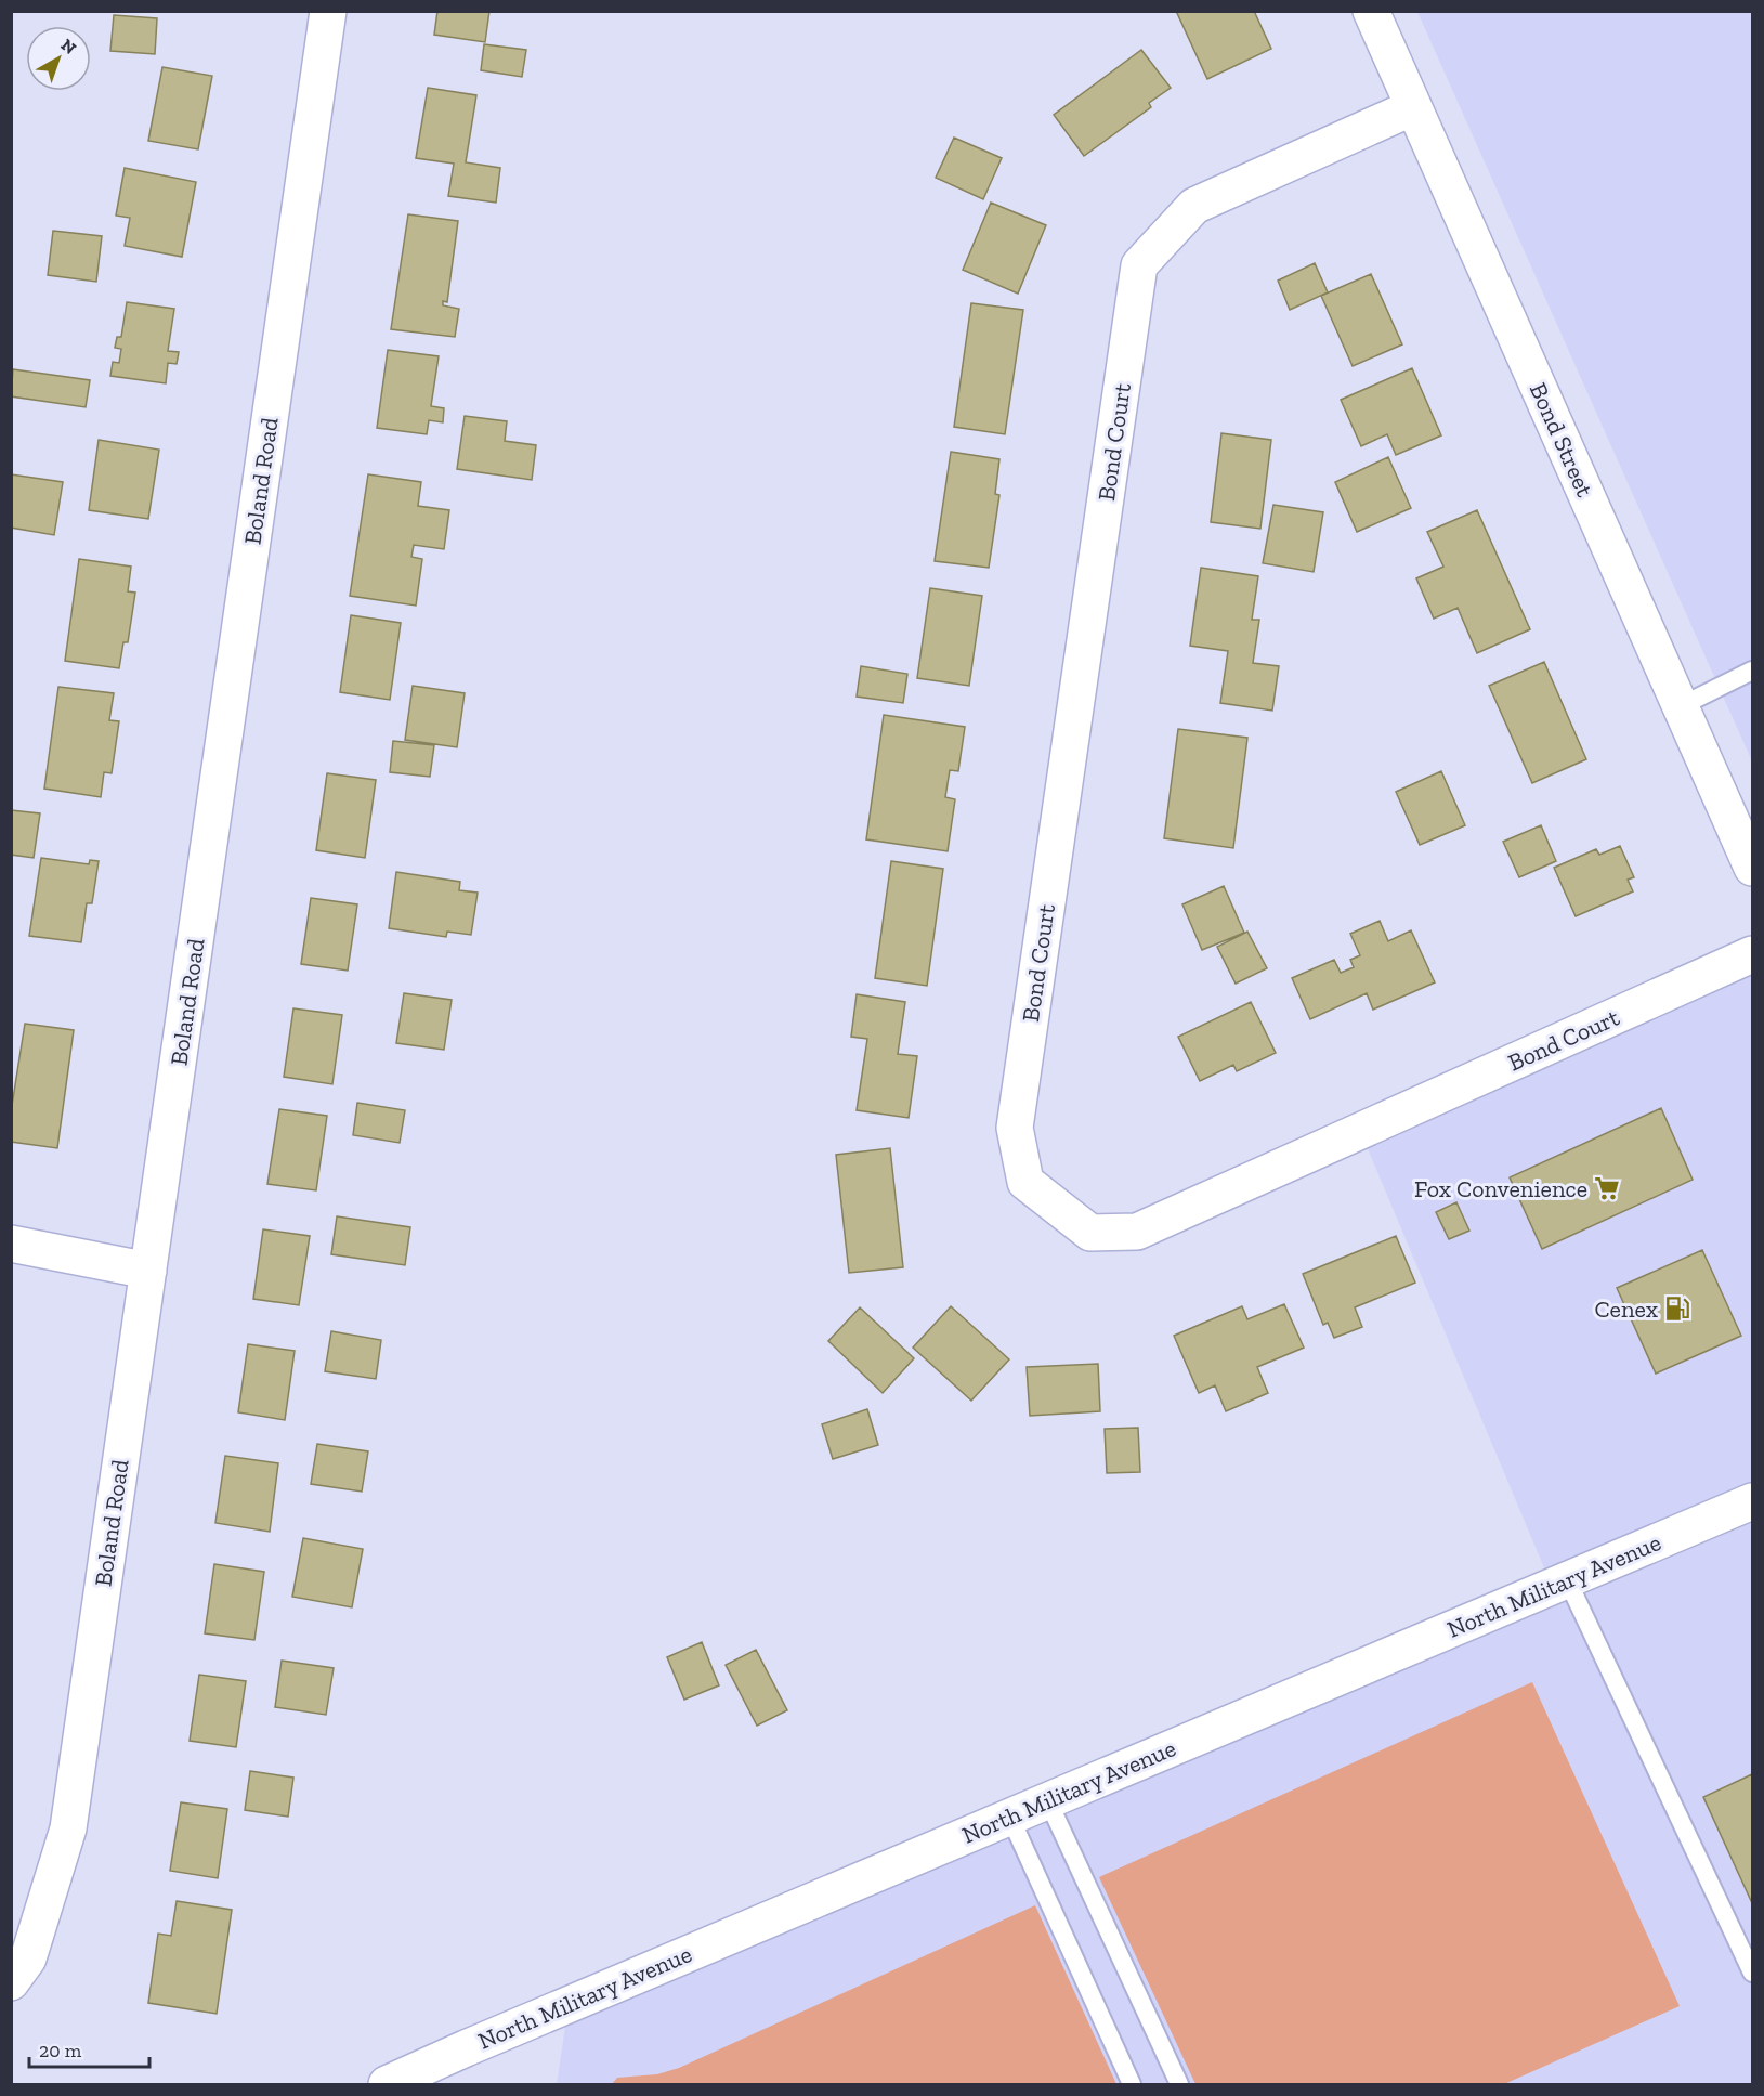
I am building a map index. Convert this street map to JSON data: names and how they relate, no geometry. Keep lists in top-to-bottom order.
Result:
{
  "streets": {
    "street": [
      "Bond Street",
      "Bond Court",
      "Boland Road",
      "North Military Avenue"
    ]
  },
  "crossings": [
    ["Bond Street", "Bond Court"]
  ],
  "places": {
    "supermarket": ["Fox Convenience"],
    "fuel station": ["Cenex"]
  },
  "scale_bar": "20 m",
  "north": "top right"
}
